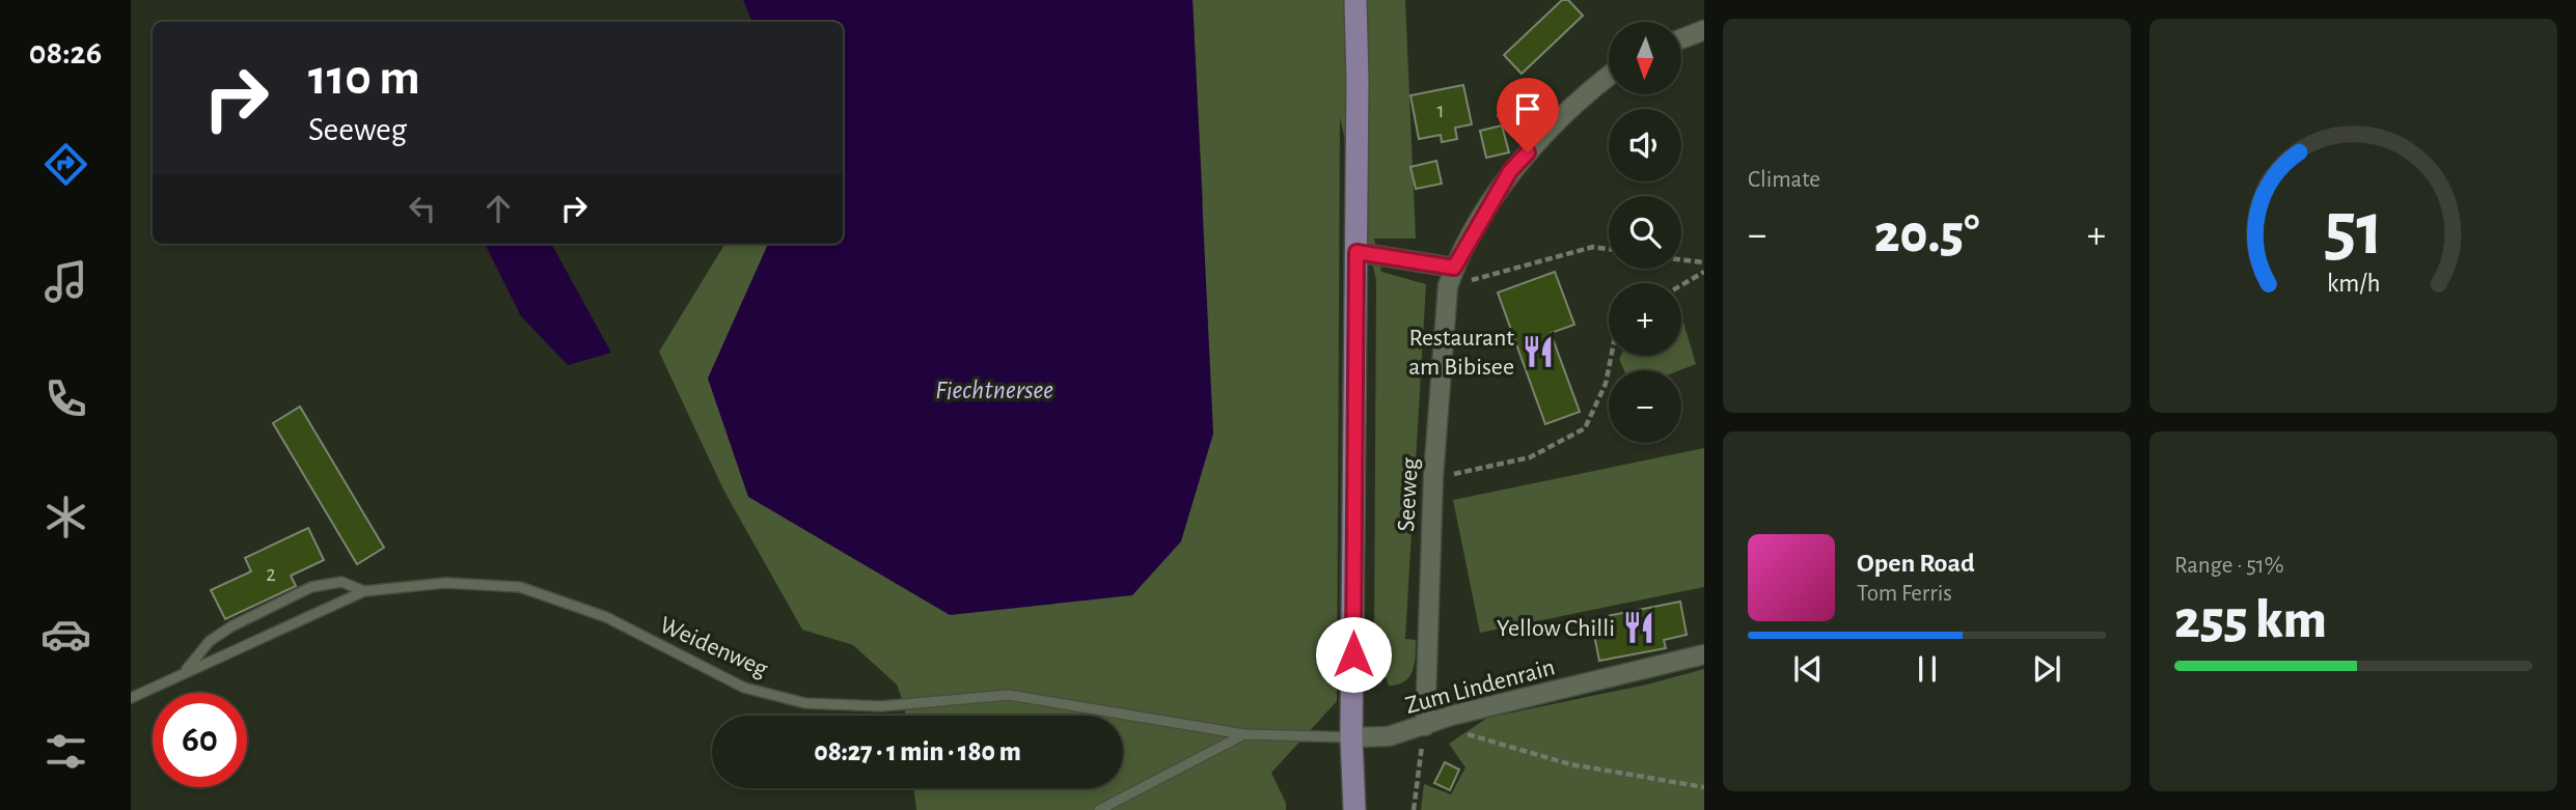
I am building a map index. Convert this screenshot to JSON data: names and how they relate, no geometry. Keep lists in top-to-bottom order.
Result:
{
  "streets": {
    "street": ["Seeweg", "Zum Lindenrain"],
    "lane": ["Weidenweg"]
  },
  "crossings": [
    ["Seeweg", "Zum Lindenrain"],
    ["Weidenweg", "Zum Lindenrain"]
  ],
  "water": ["Fiechtnersee"],
  "places": {
    "restaurant": ["Restaurant am Bibisee", "Yellow Chilli"]
  },
  "house_numbers": ["1", "2"],
  "north": "bottom",
  "page": {
    "tabs": "08:26",
    "tile": [
      "Climate",
      ["Range · 51%", "255 km"]
    ],
    "map_buttons": ["+", "−"],
    "turn": ["110 m", "Seeweg"],
    "heat": ["−", "20.5°", "+"],
    "song": ["Open Road", "Tom Ferris"],
    "limit": "60",
    "trip": "08:27 · 1 min · 180 m",
    "gauge": ["51", "km/h"]
  }
}
